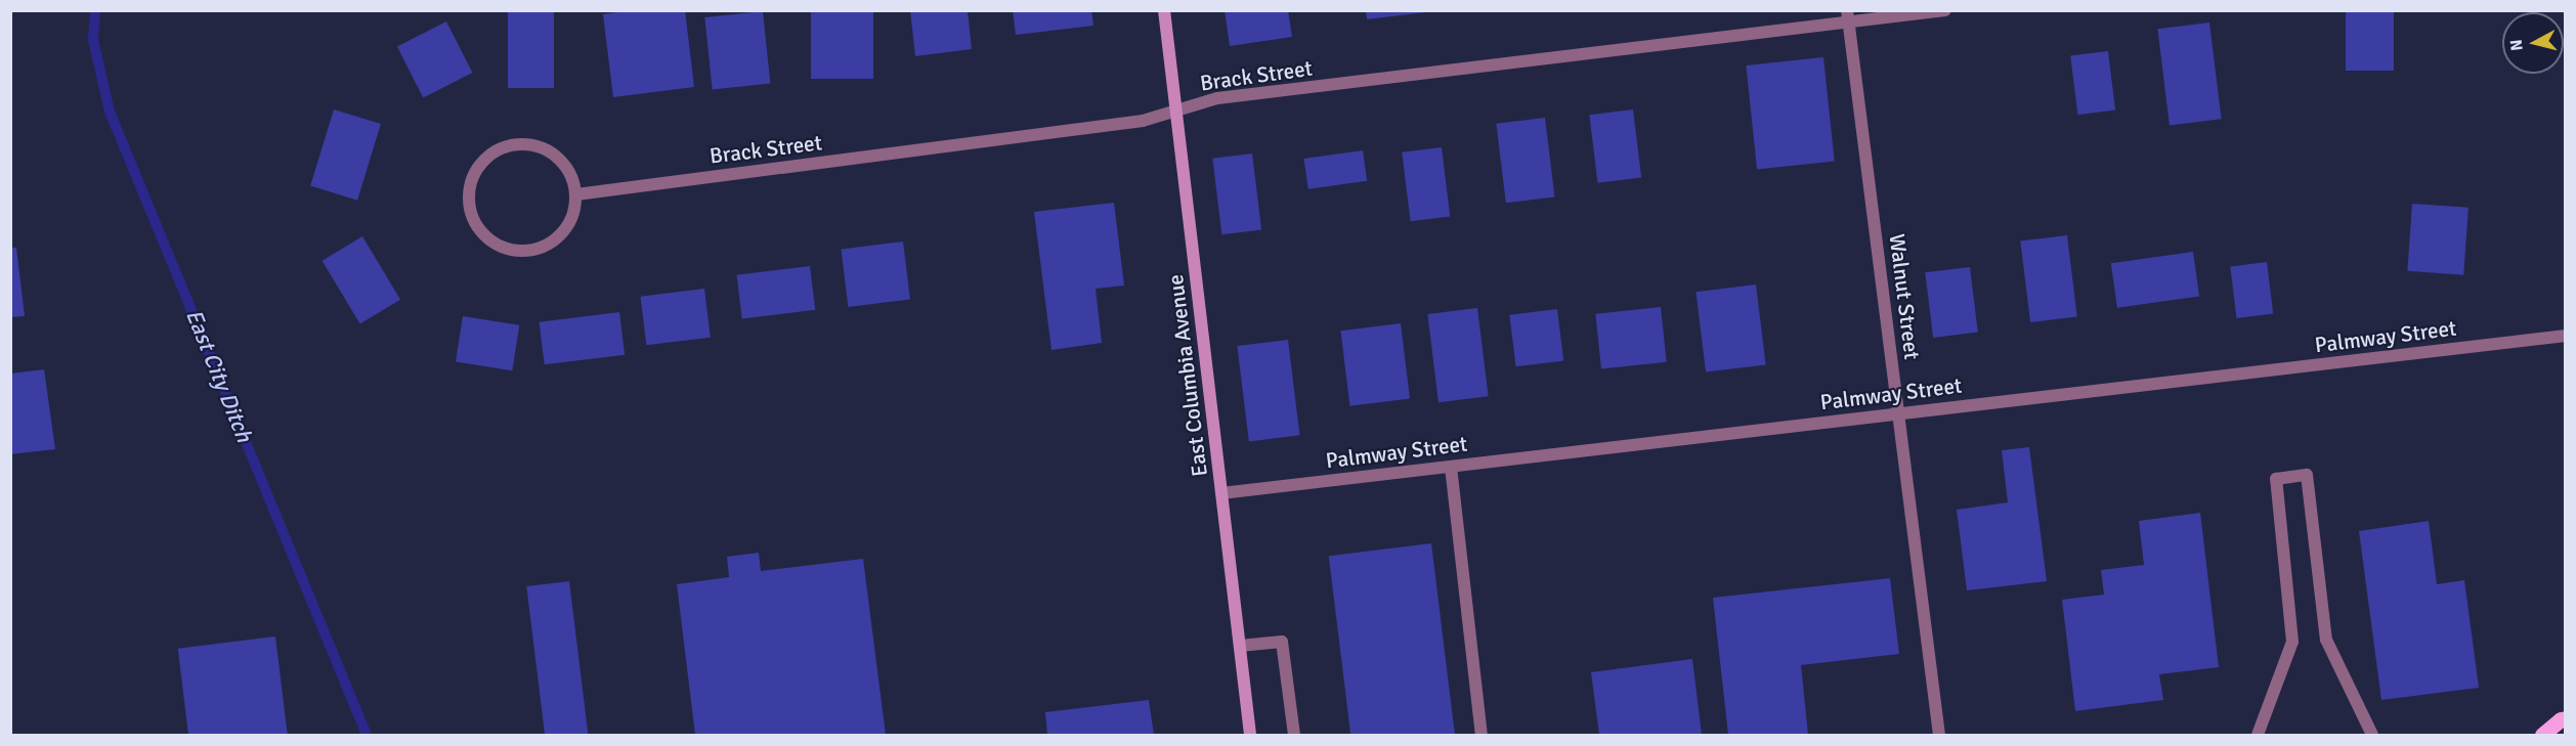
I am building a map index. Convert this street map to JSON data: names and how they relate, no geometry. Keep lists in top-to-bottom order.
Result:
{
  "streets": {
    "street": [
      "Brack Street",
      "Walnut Street",
      "Palmway Street",
      "East Columbia Avenue"
    ]
  },
  "crossings": [
    ["Brack Street", "Walnut Street"],
    ["Brack Street", "East Columbia Avenue"],
    ["Walnut Street", "Palmway Street"],
    ["Palmway Street", "East Columbia Avenue"]
  ],
  "water": ["East City Ditch"],
  "north": "left"
}
